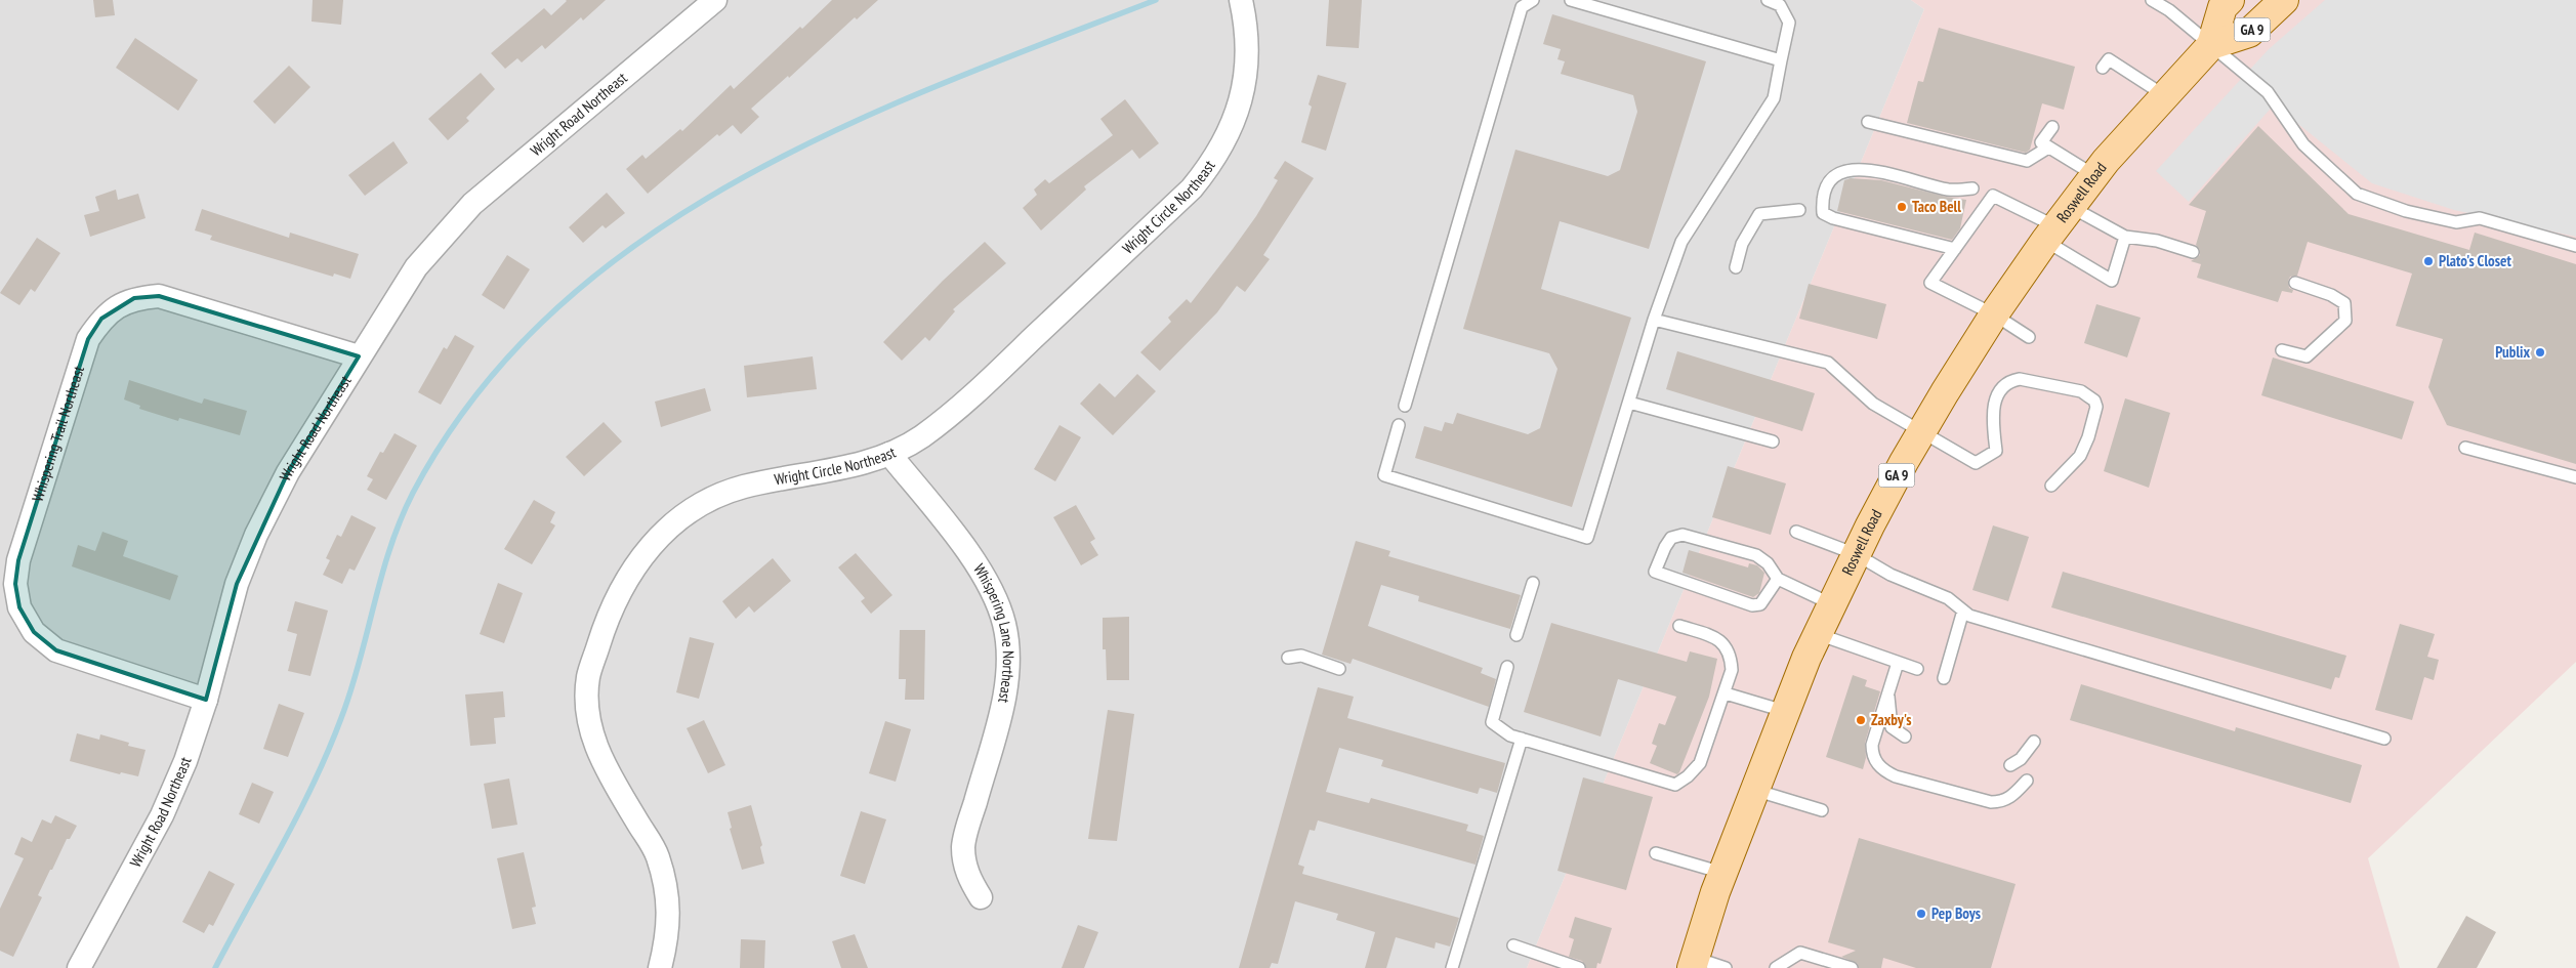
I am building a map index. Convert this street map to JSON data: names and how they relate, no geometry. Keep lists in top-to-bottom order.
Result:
{
  "streets": {
    "main road": ["GA 9", "Roswell Road"],
    "street": [
      "Wright Road Northeast",
      "Wright Circle Northeast",
      "Whispering Trail Northeast",
      "Whispering Lane Northeast"
    ]
  },
  "crossings": [
    ["Wright Road Northeast", "Whispering Trail Northeast"],
    ["Wright Circle Northeast", "Whispering Lane Northeast"]
  ],
  "places": [
    "Taco Bell",
    "Plato's Closet",
    "Publix",
    "Zaxby's",
    "Pep Boys"
  ]
}
